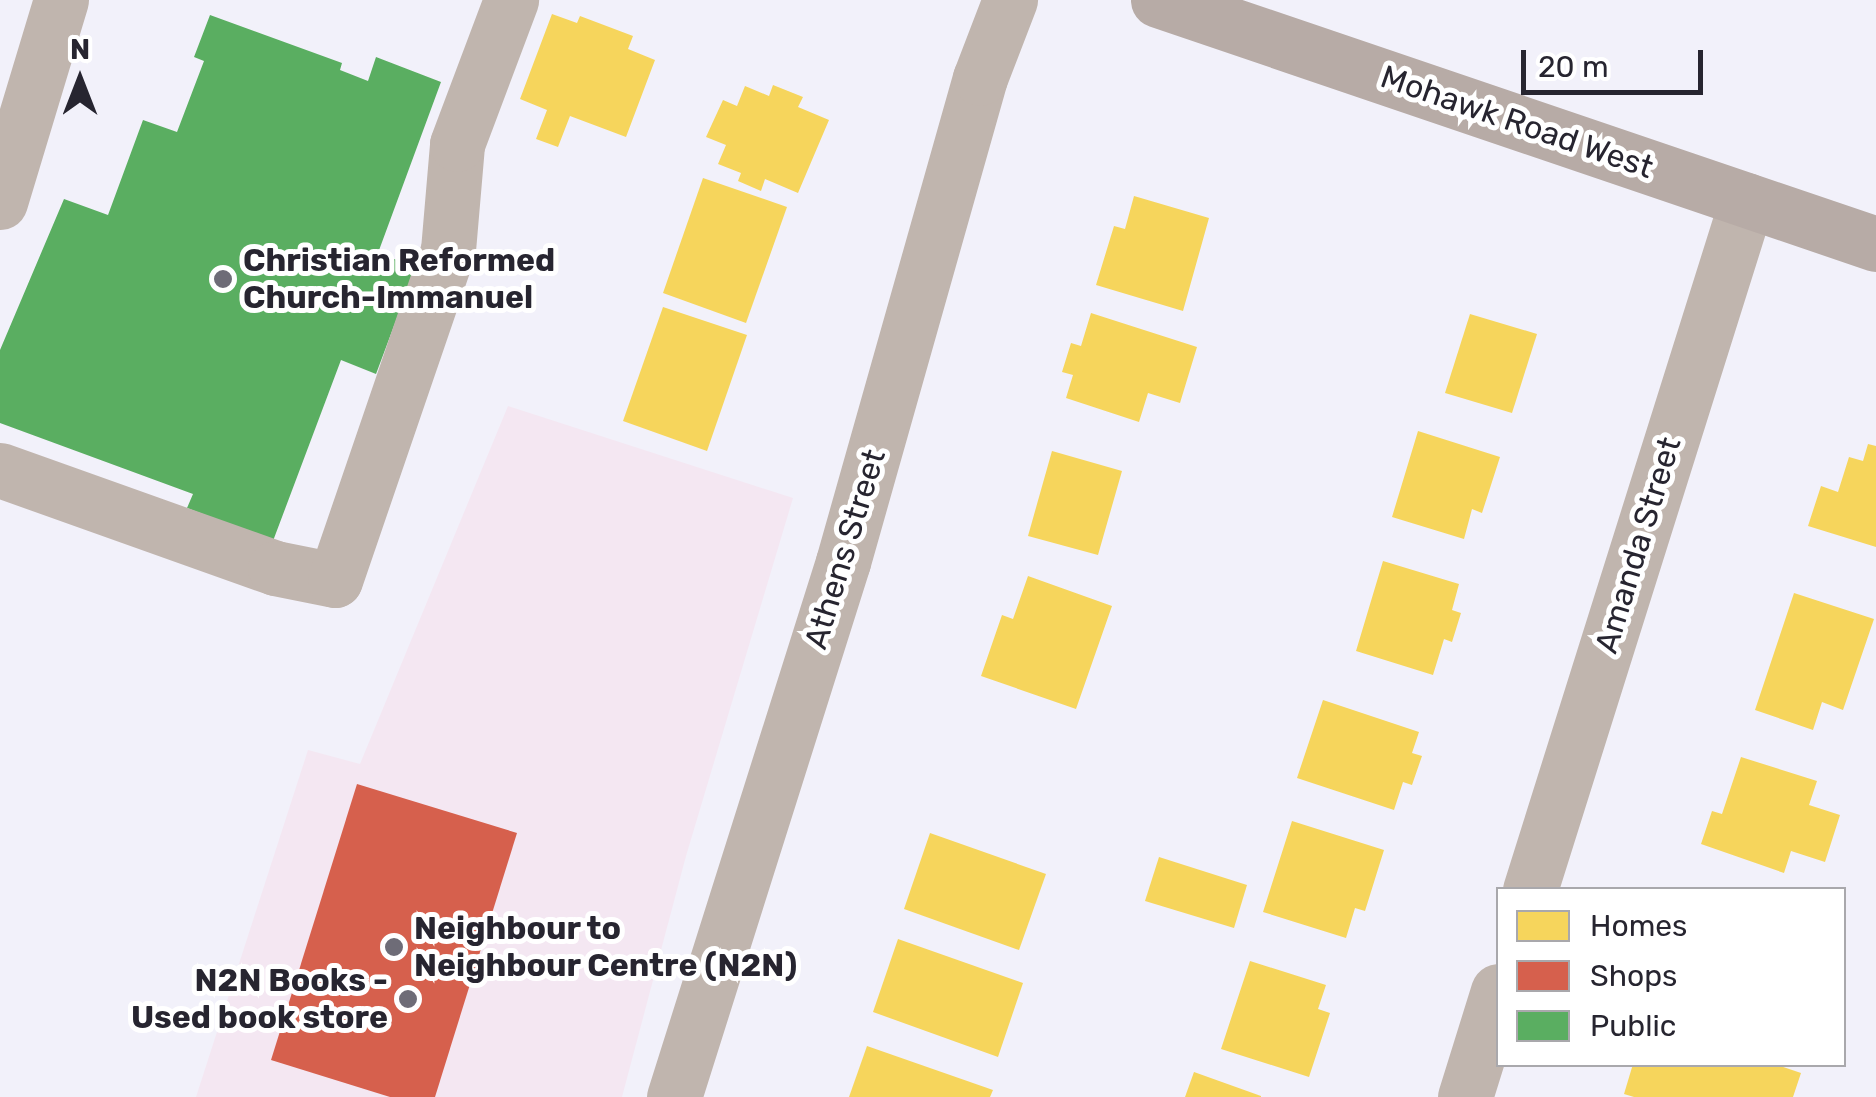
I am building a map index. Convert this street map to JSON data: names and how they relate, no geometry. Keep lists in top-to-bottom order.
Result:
{
  "streets": {
    "main road": ["Mohawk Road West"],
    "street": ["Amanda Street", "Athens Street"]
  },
  "crossings": [
    ["Mohawk Road West", "Amanda Street"]
  ],
  "places": ["Christian Reformed Church-Immanuel", "Neighbour to Neighbour Centre (N2N)", "N2N Books - Used book store"],
  "legend": ["Homes", "Shops", "Public"],
  "scale_bar": "20 m",
  "north": "top"
}
